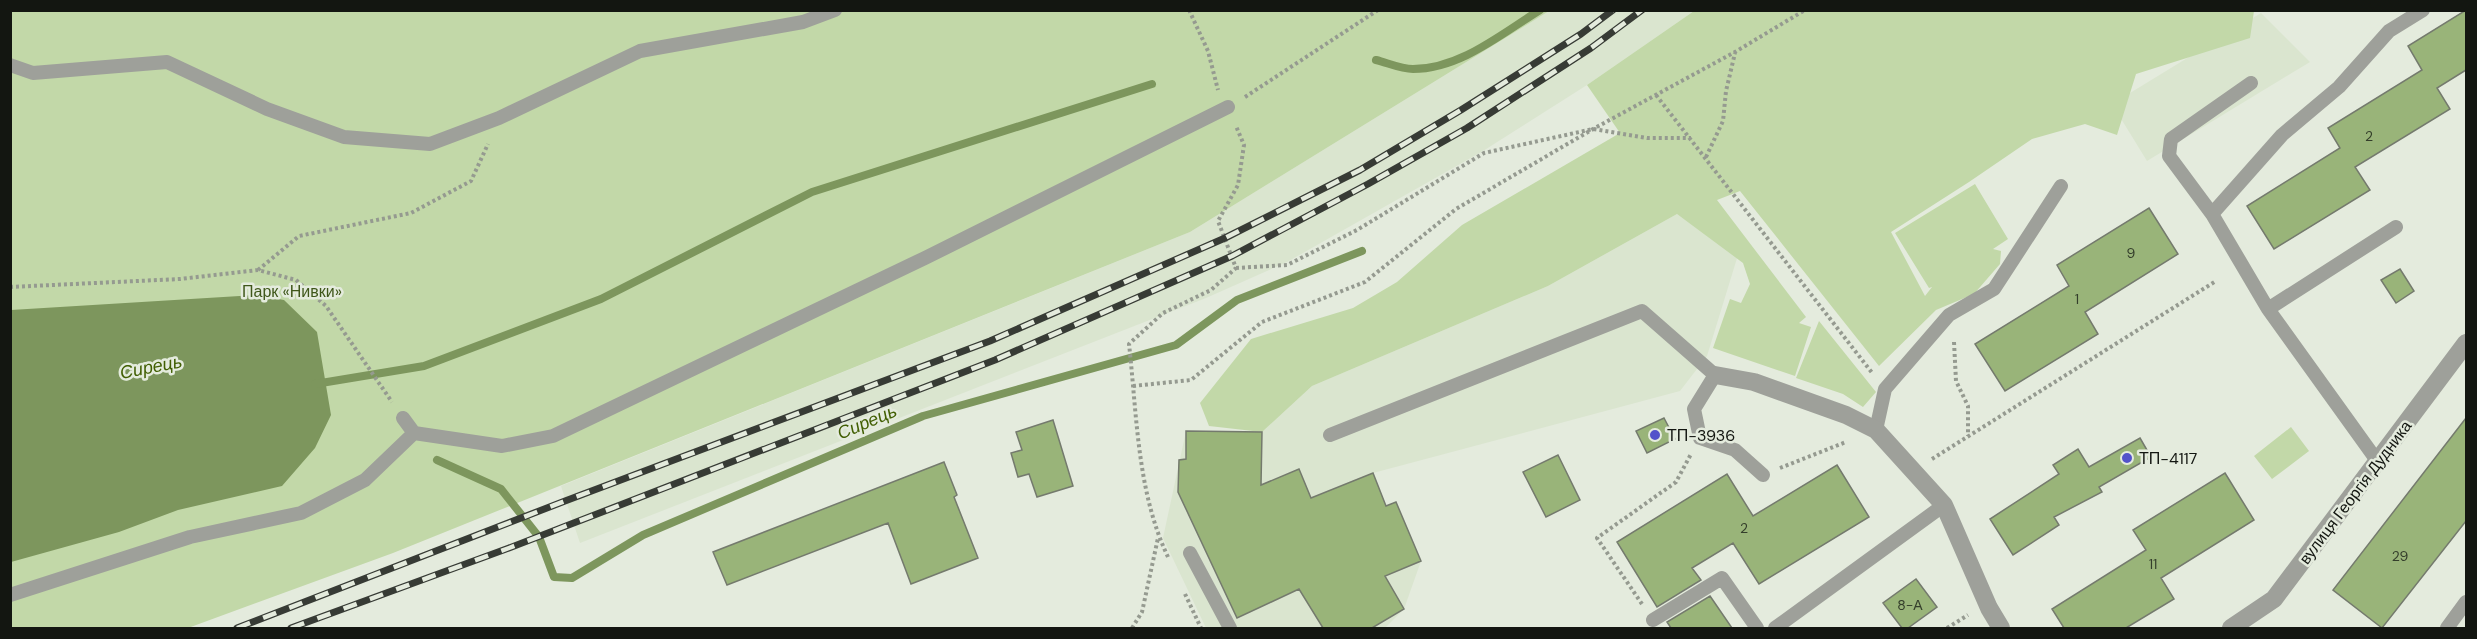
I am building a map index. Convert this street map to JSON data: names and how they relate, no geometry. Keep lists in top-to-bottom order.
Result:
{
  "streets": {
    "street": ["вулиця Георгія Дудника"]
  },
  "water": ["Сирець"],
  "parks": ["Парк «Нивки»"],
  "places": ["ТП-3936", "ТП-4117"],
  "house_numbers": [
    "2",
    "9",
    "1",
    "2",
    "29",
    "11",
    "8-А"
  ]
}
